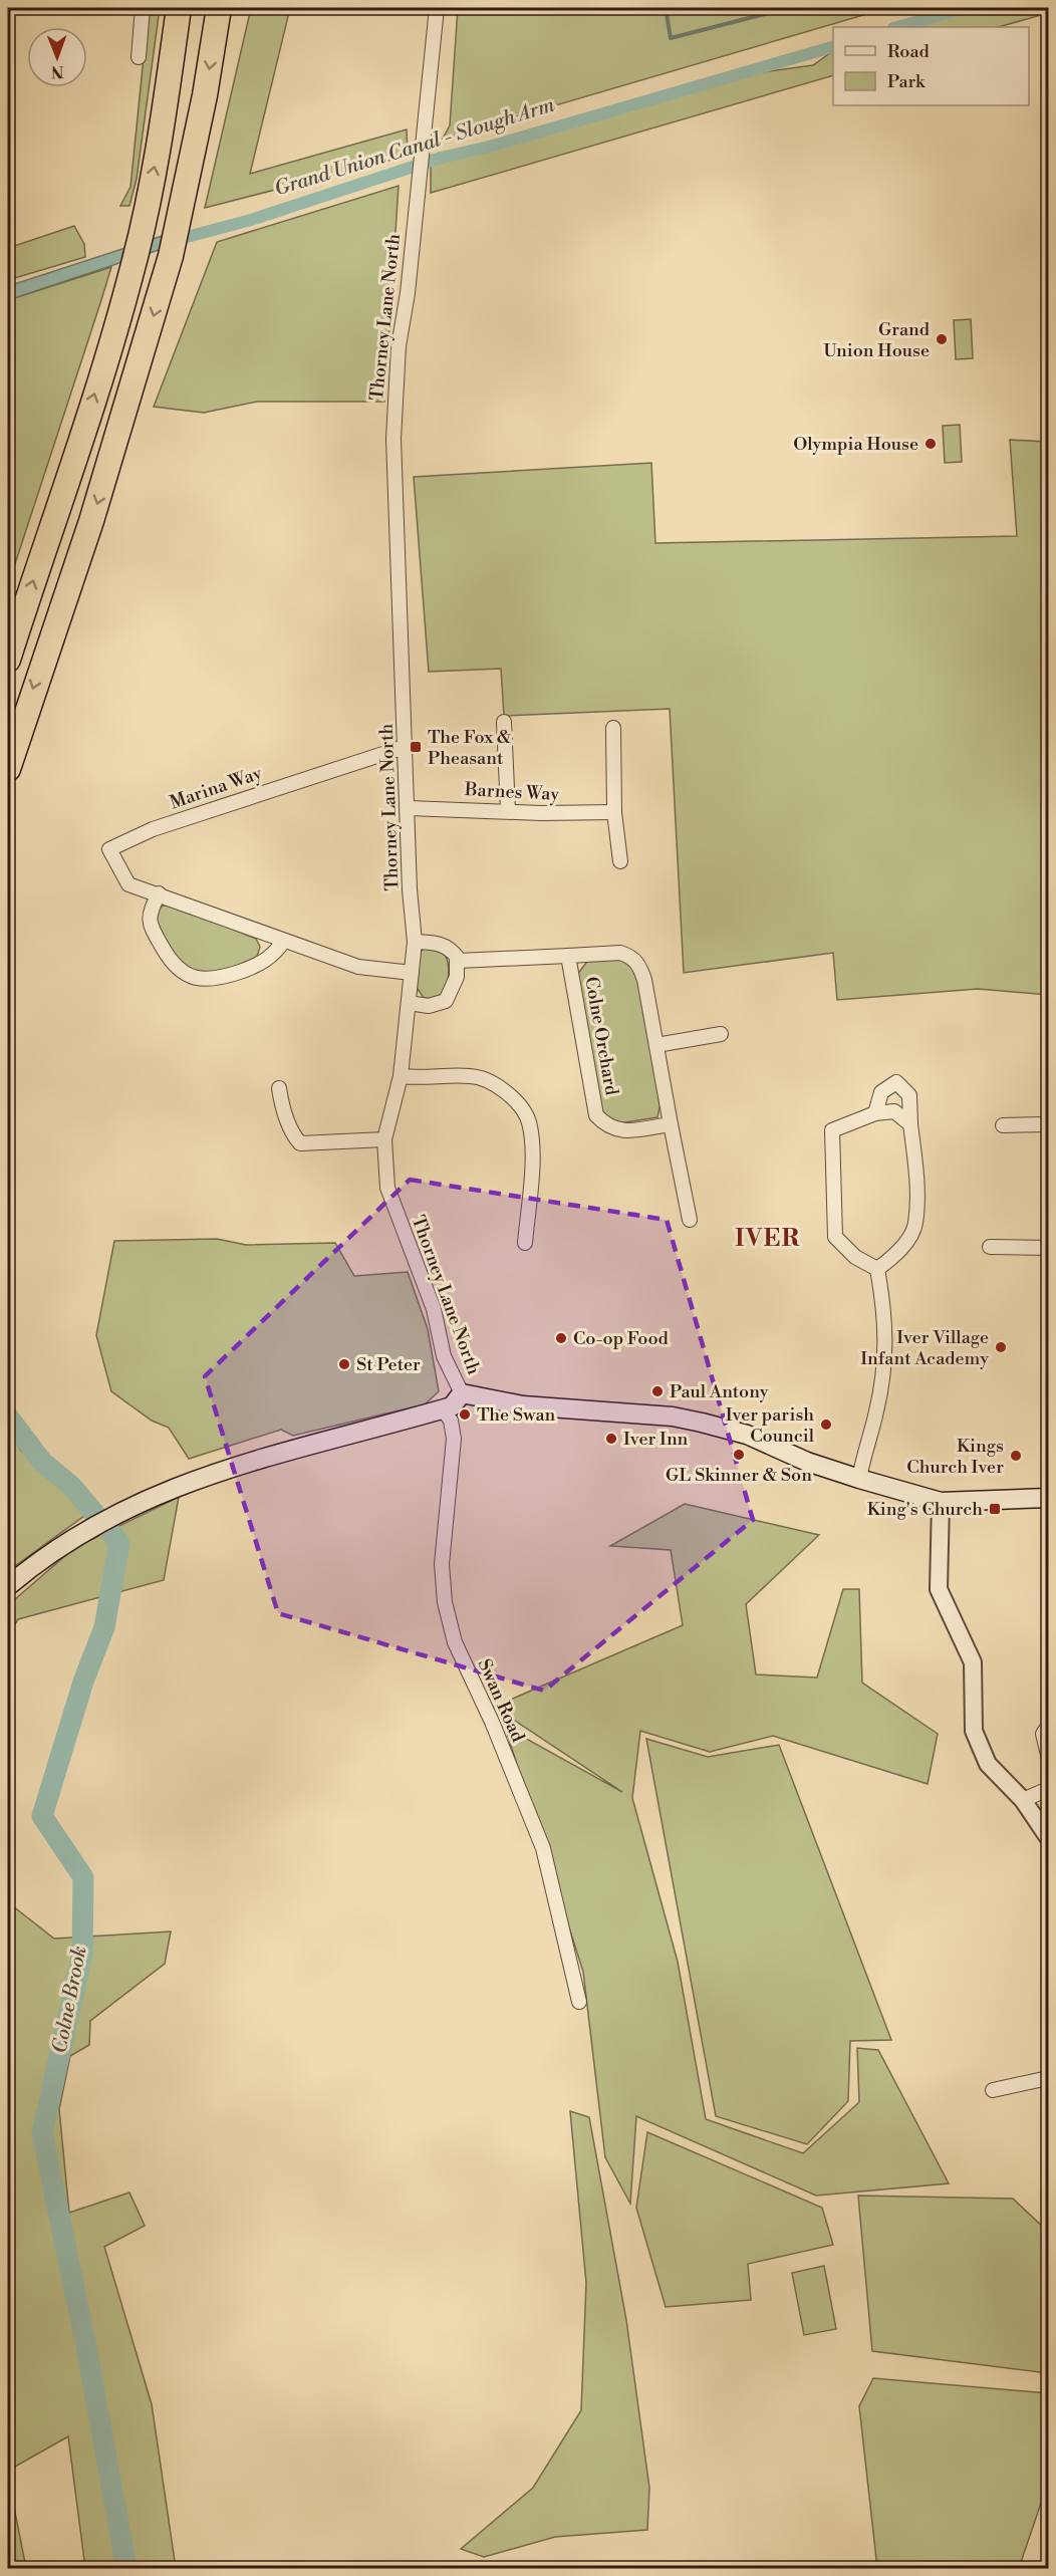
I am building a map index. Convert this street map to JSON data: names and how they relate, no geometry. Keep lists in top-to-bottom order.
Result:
{
  "streets": {
    "street": [
      "Thorney Lane North",
      "Marina Way",
      "Barnes Way",
      "Colne Orchard",
      "Swan Road"
    ]
  },
  "crossings": [
    ["Thorney Lane North", "Marina Way"],
    ["Thorney Lane North", "Barnes Way"]
  ],
  "districts": ["IVER"],
  "water": ["Grand Union Canal - Slough Arm", "Colne Brook"],
  "places": {
    "other": [
      "Grand Union House",
      "Olympia House",
      "Co-op Food",
      "Iver Village Infant Academy",
      "St Peter",
      "Paul Antony",
      "The Swan",
      "Iver parish Council",
      "Iver Inn",
      "GL Skinner & Son",
      "Kings Church Iver"
    ],
    "transit": ["The Fox & Pheasant", "King's Church"]
  },
  "legend": ["Road", "Park"],
  "north": "bottom"
}
